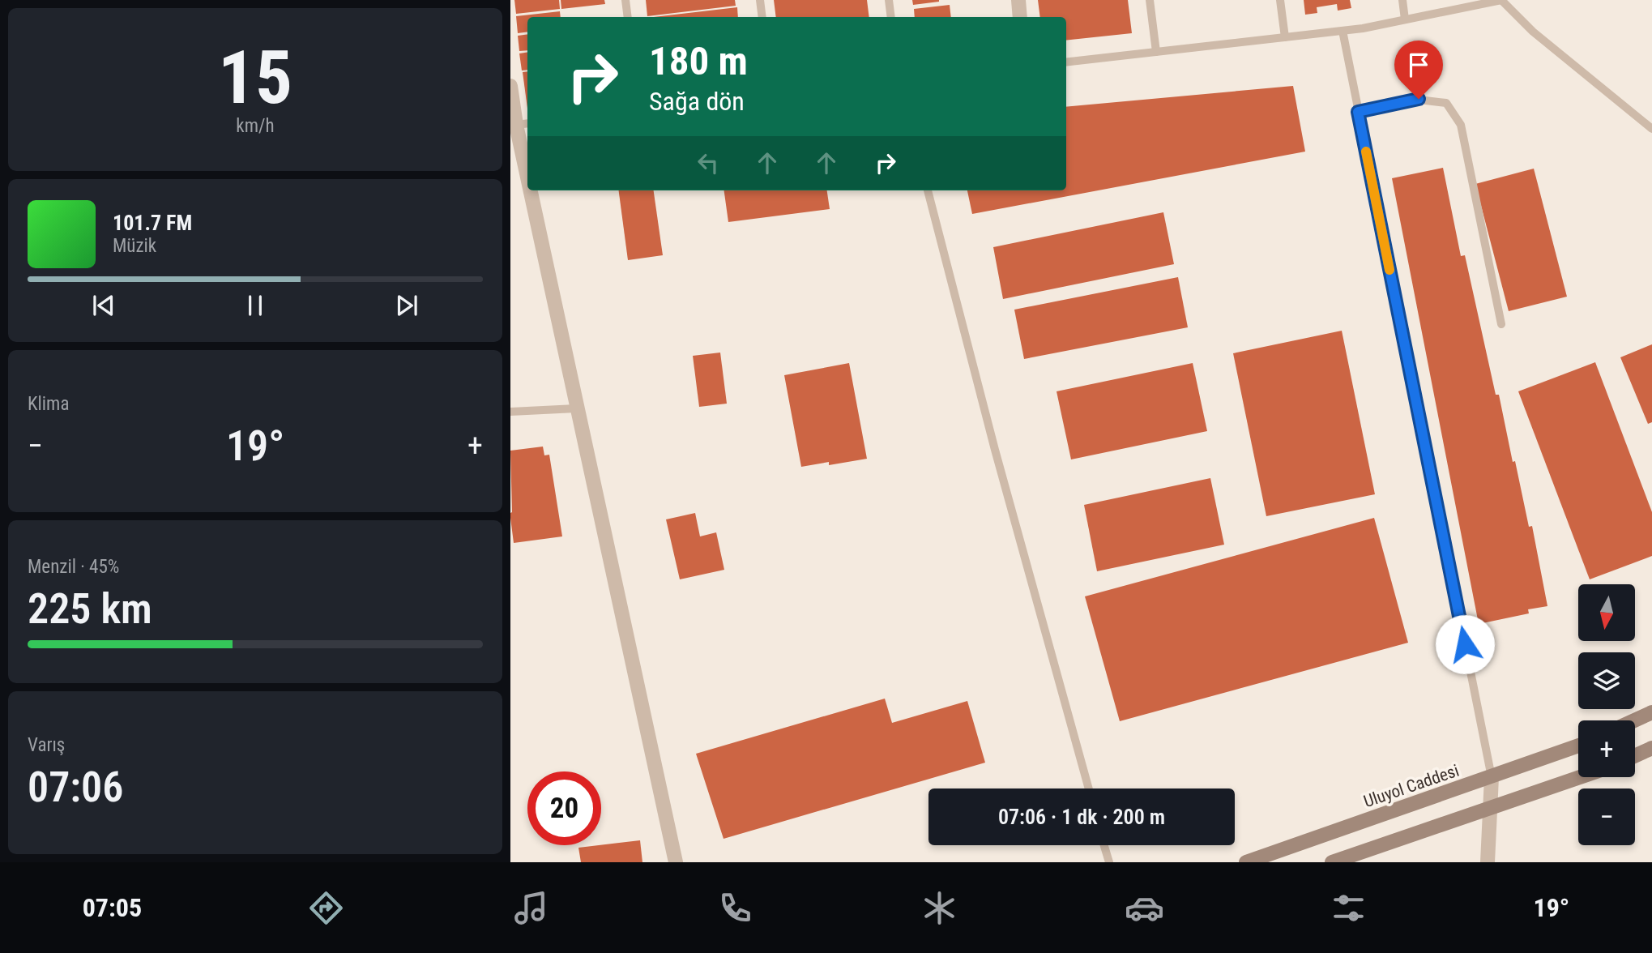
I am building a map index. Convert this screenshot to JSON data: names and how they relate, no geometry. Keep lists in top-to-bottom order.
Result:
{
  "streets": {
    "main road": ["Uluyol Caddesi"]
  },
  "north": "bottom",
  "page": {
    "tile": [
      ["15", "km/h"],
      "Klima",
      ["Menzil · 45%", "225 km"],
      ["Varış", "07:06"]
    ],
    "turn": ["180 m", "Sağa dön"],
    "song": ["101.7 FM", "Müzik"],
    "heat": ["−", "19°", "+"],
    "map_buttons": ["+", "−"],
    "limit": "20",
    "trip": "07:06 · 1 dk · 200 m",
    "tabs": ["07:05", "19°"]
  }
}
